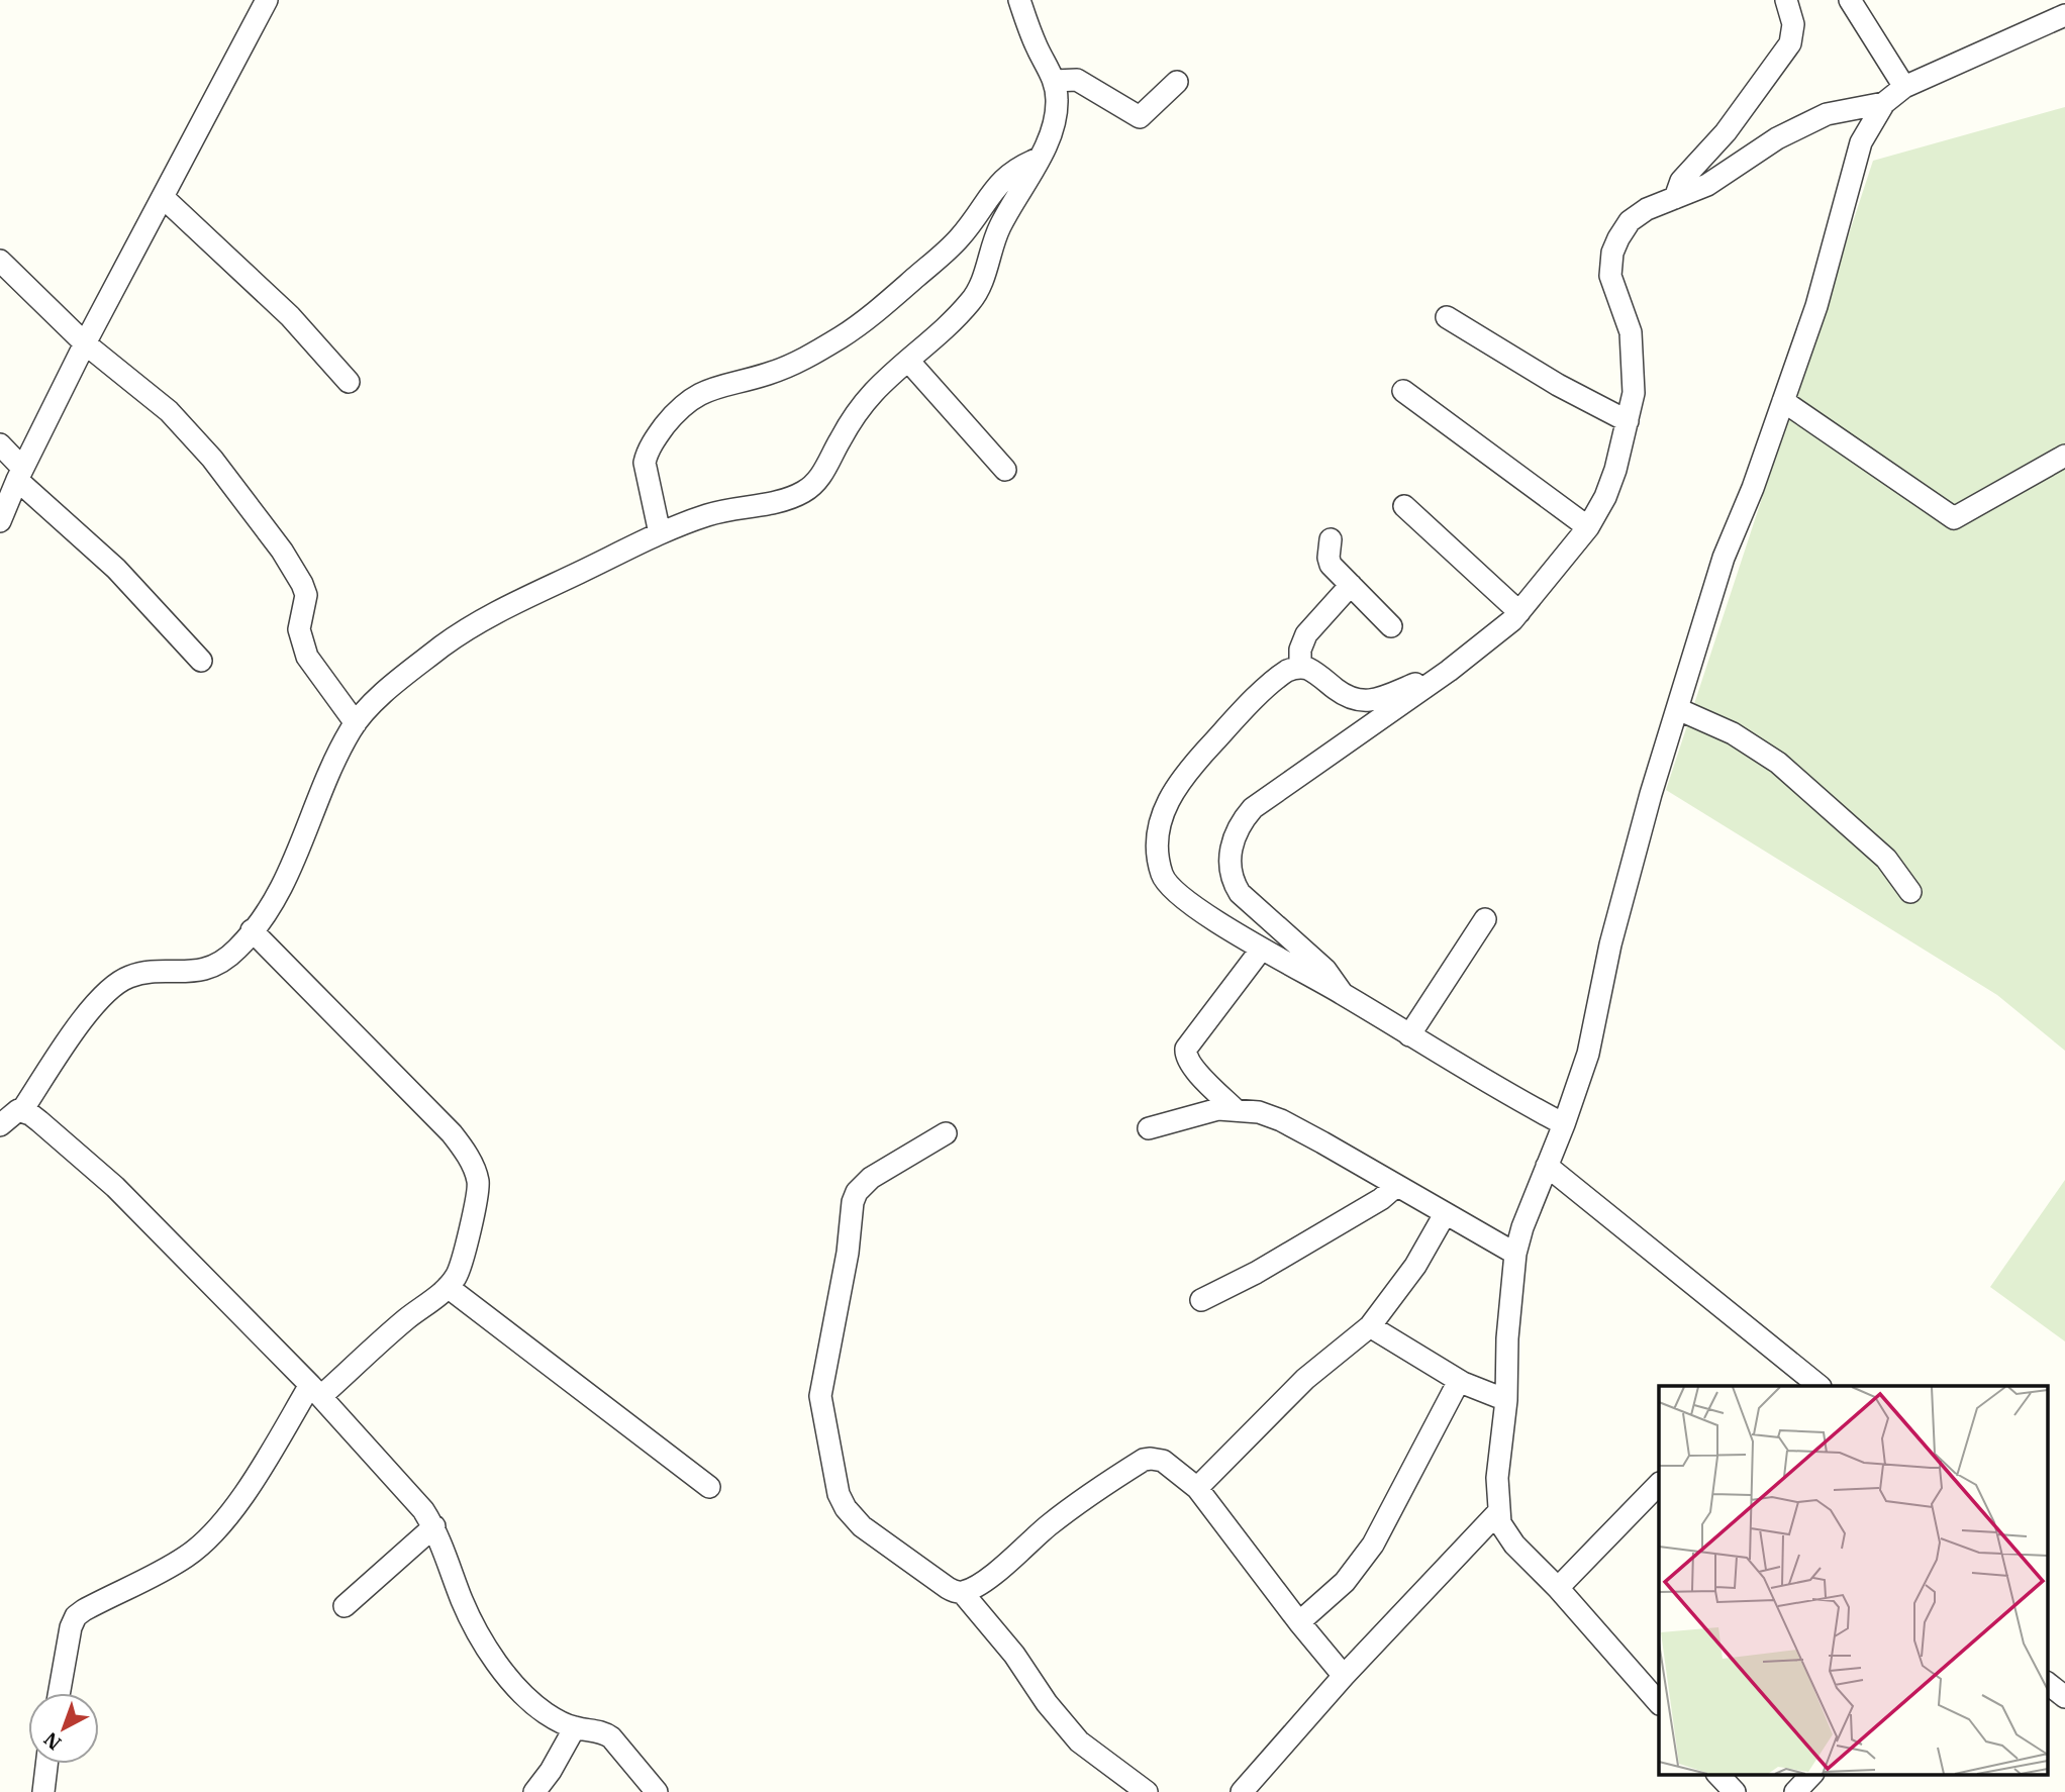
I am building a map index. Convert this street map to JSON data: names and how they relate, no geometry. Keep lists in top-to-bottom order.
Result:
{
  "north": "bottom left"
}
